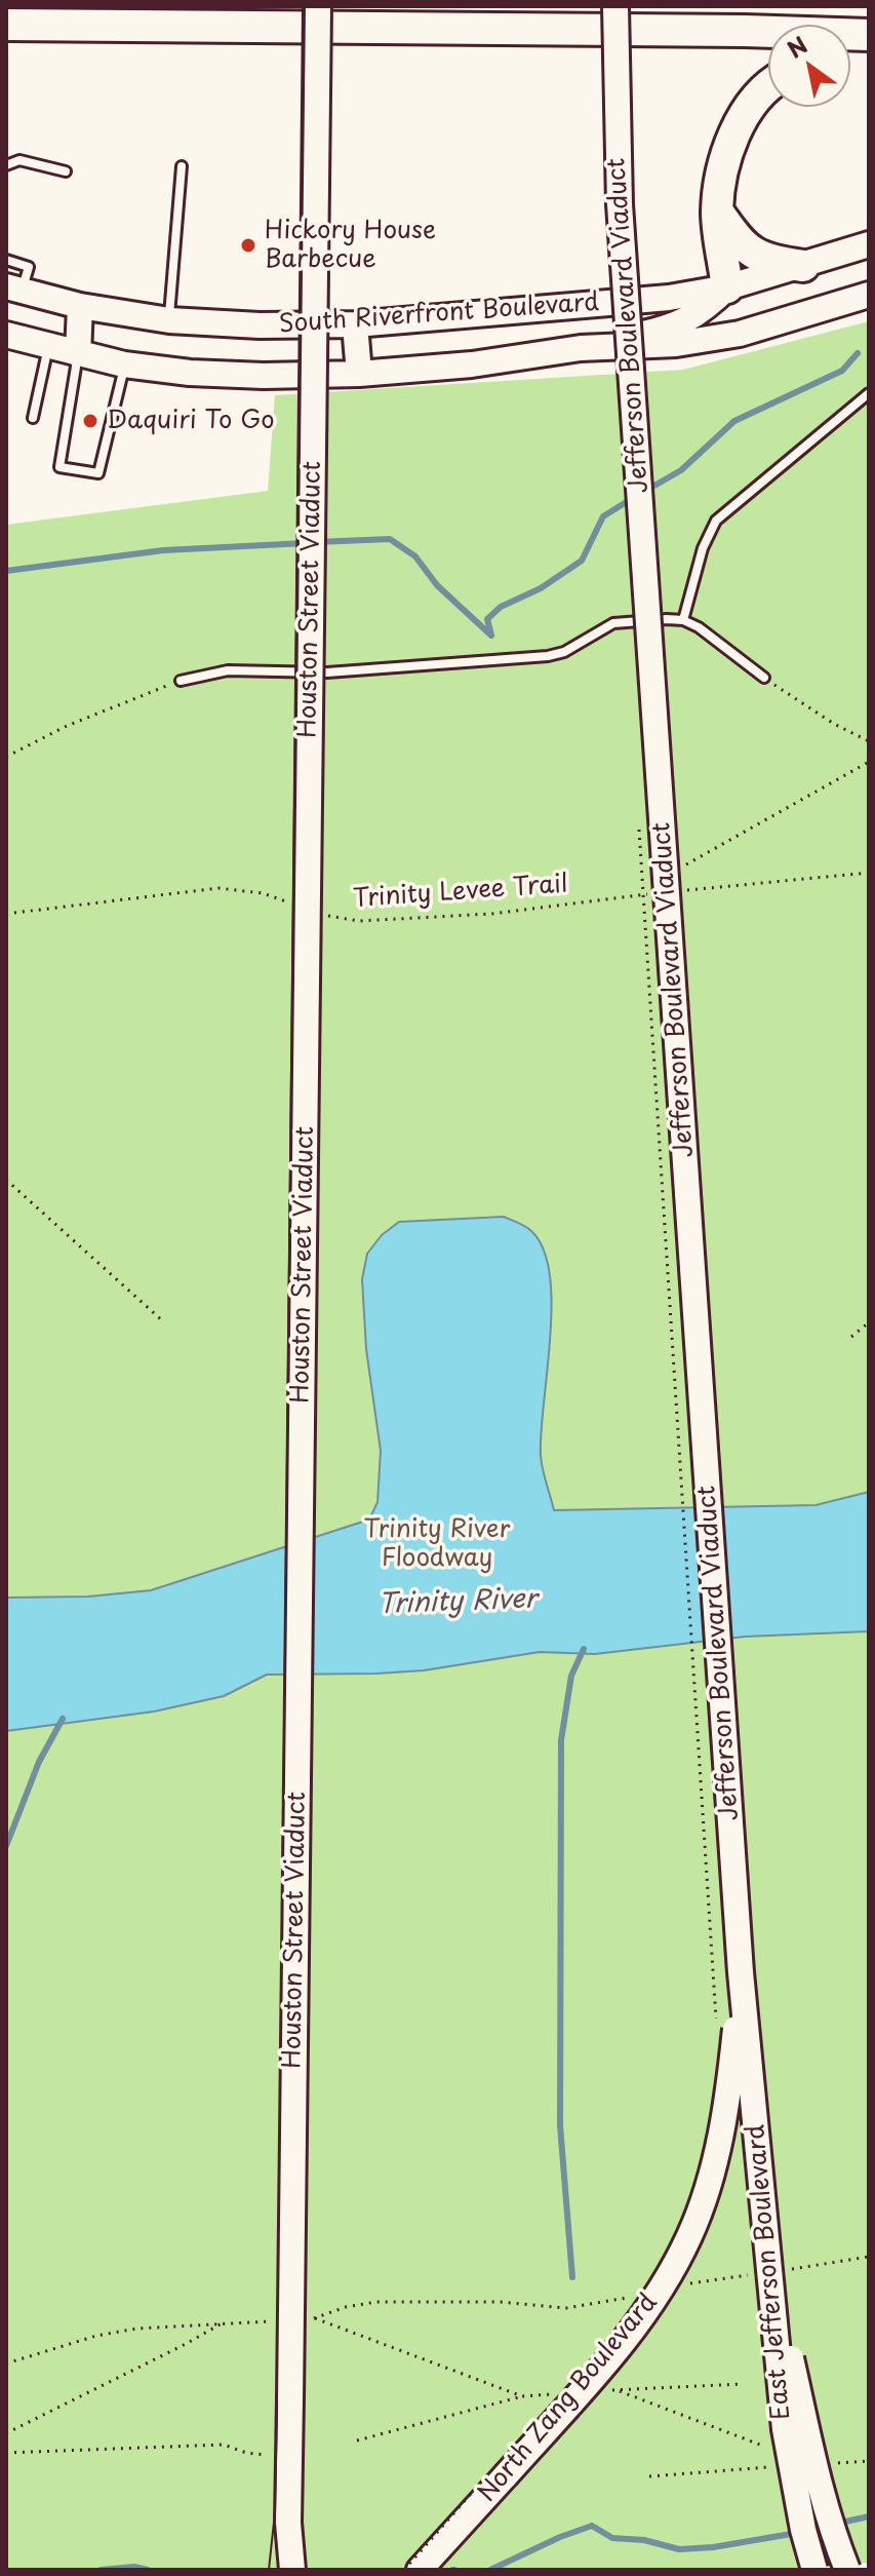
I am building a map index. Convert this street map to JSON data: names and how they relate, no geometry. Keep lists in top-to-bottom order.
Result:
{
  "streets": {
    "main road": [
      "South Riverfront Boulevard",
      "Jefferson Boulevard Viaduct",
      "Houston Street Viaduct",
      "East Jefferson Boulevard",
      "North Zang Boulevard"
    ],
    "path": ["Trinity Levee Trail"]
  },
  "crossings": [
    ["Jefferson Boulevard Viaduct", "East Jefferson Boulevard"],
    ["Jefferson Boulevard Viaduct", "North Zang Boulevard"],
    ["East Jefferson Boulevard", "North Zang Boulevard"]
  ],
  "water": ["Trinity River"],
  "parks": ["Trinity River Floodway"],
  "places": ["Hickory House Barbecue", "Daquiri To Go"],
  "north": "top left"
}
